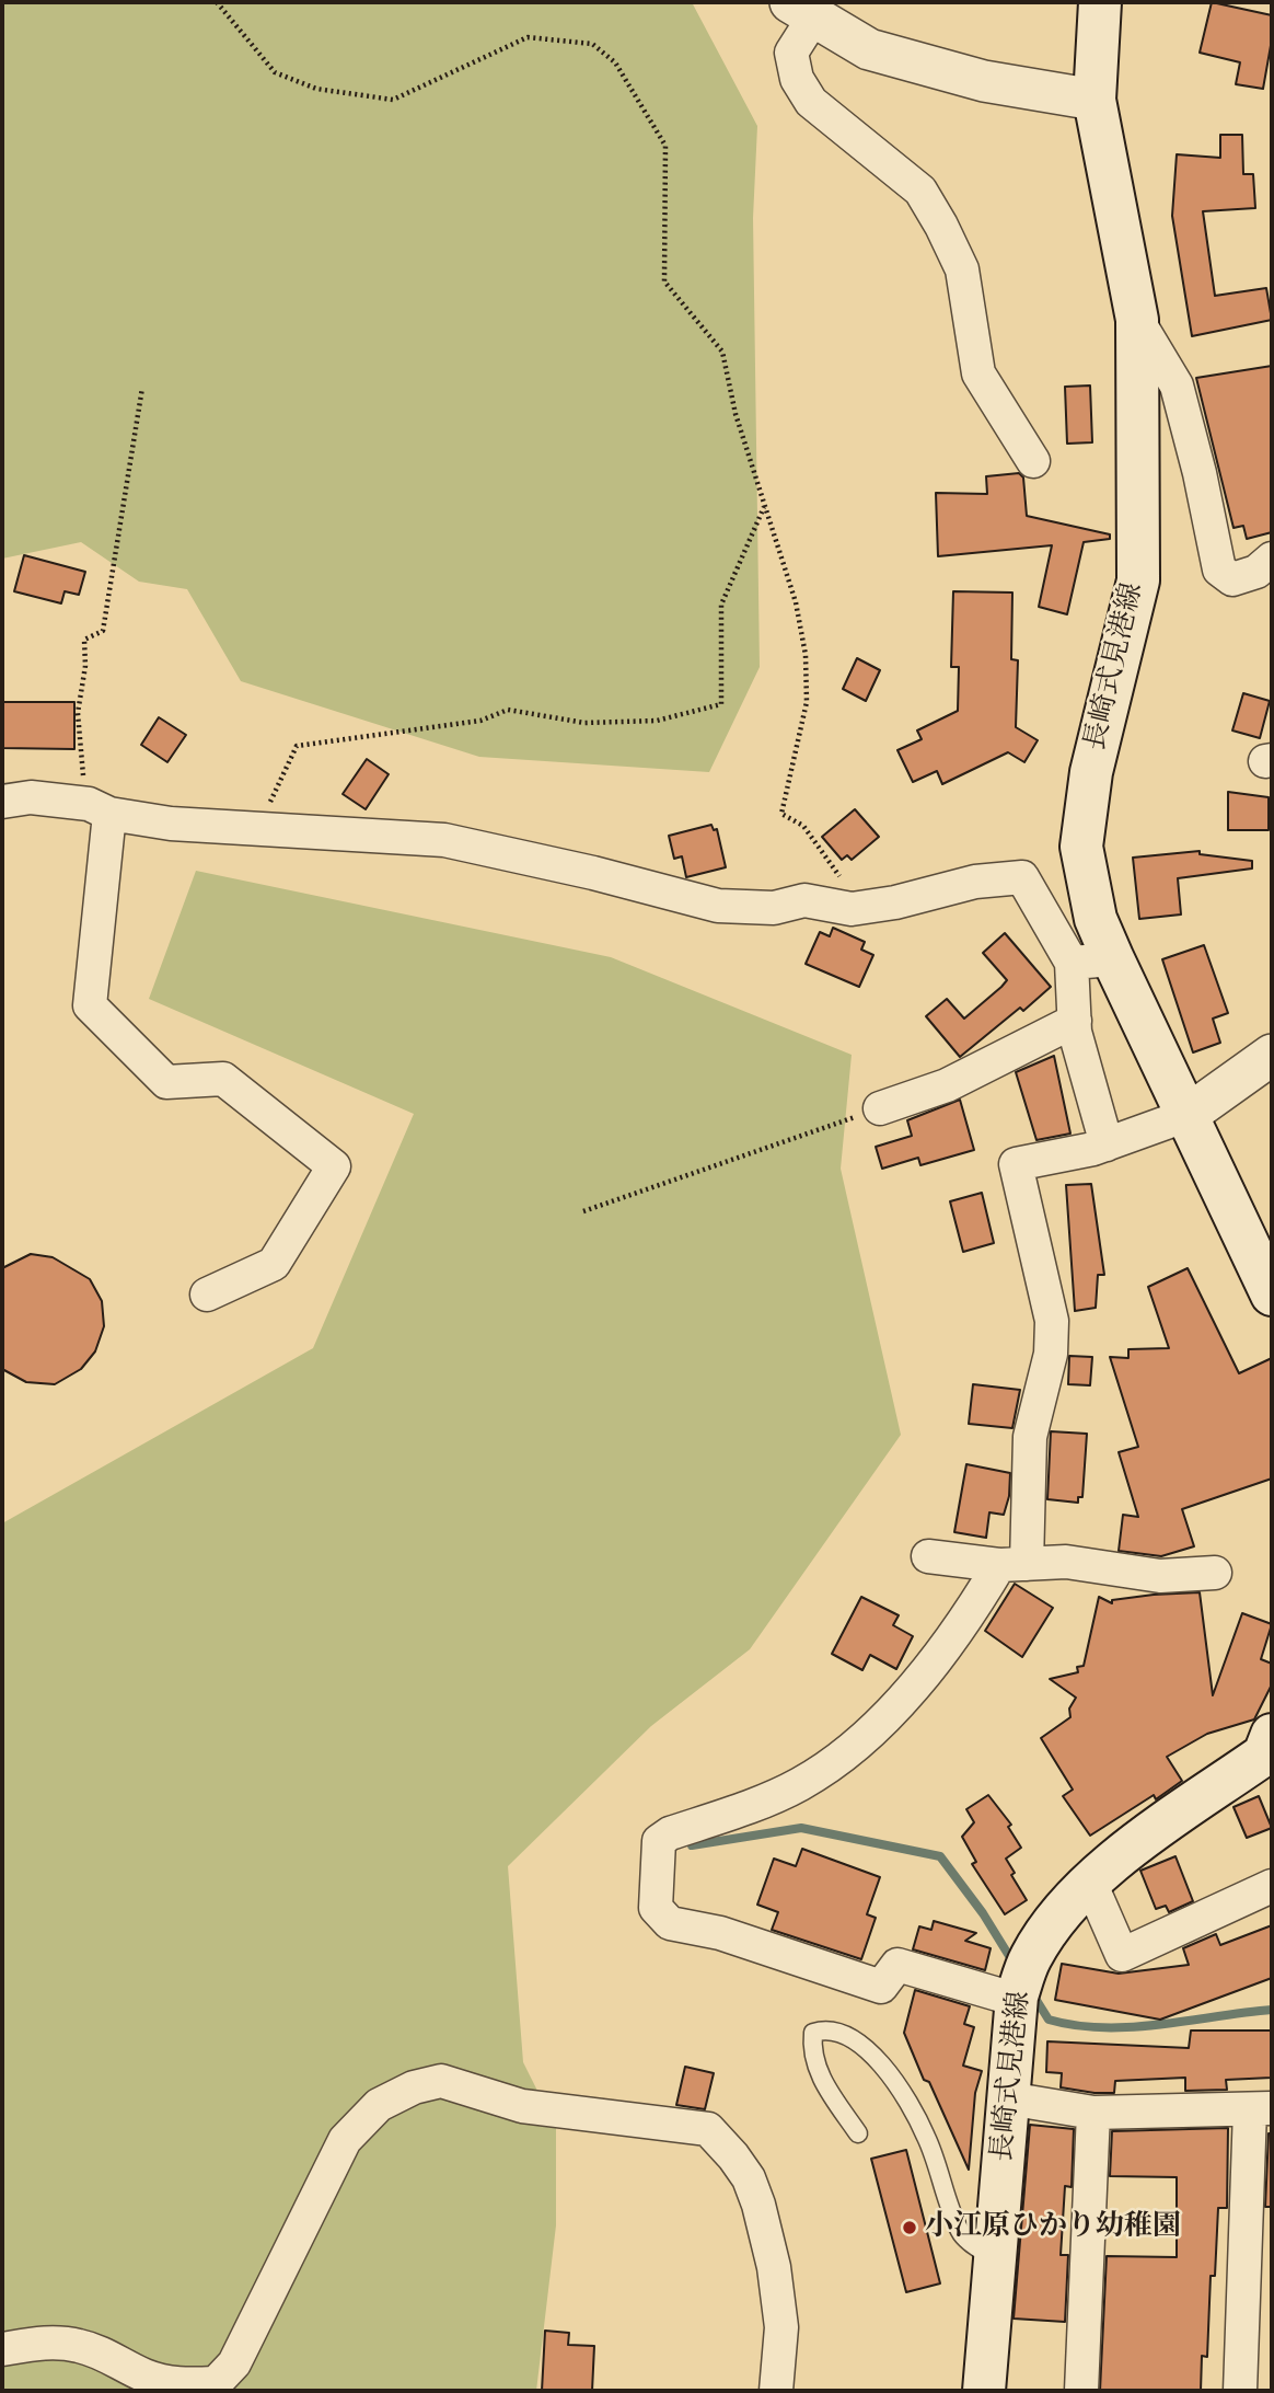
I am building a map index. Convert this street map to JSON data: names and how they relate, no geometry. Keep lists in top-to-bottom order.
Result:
{
  "streets": {
    "main road": ["長崎式見港線"]
  },
  "places": ["小江原ひかり幼稚園"]
}
